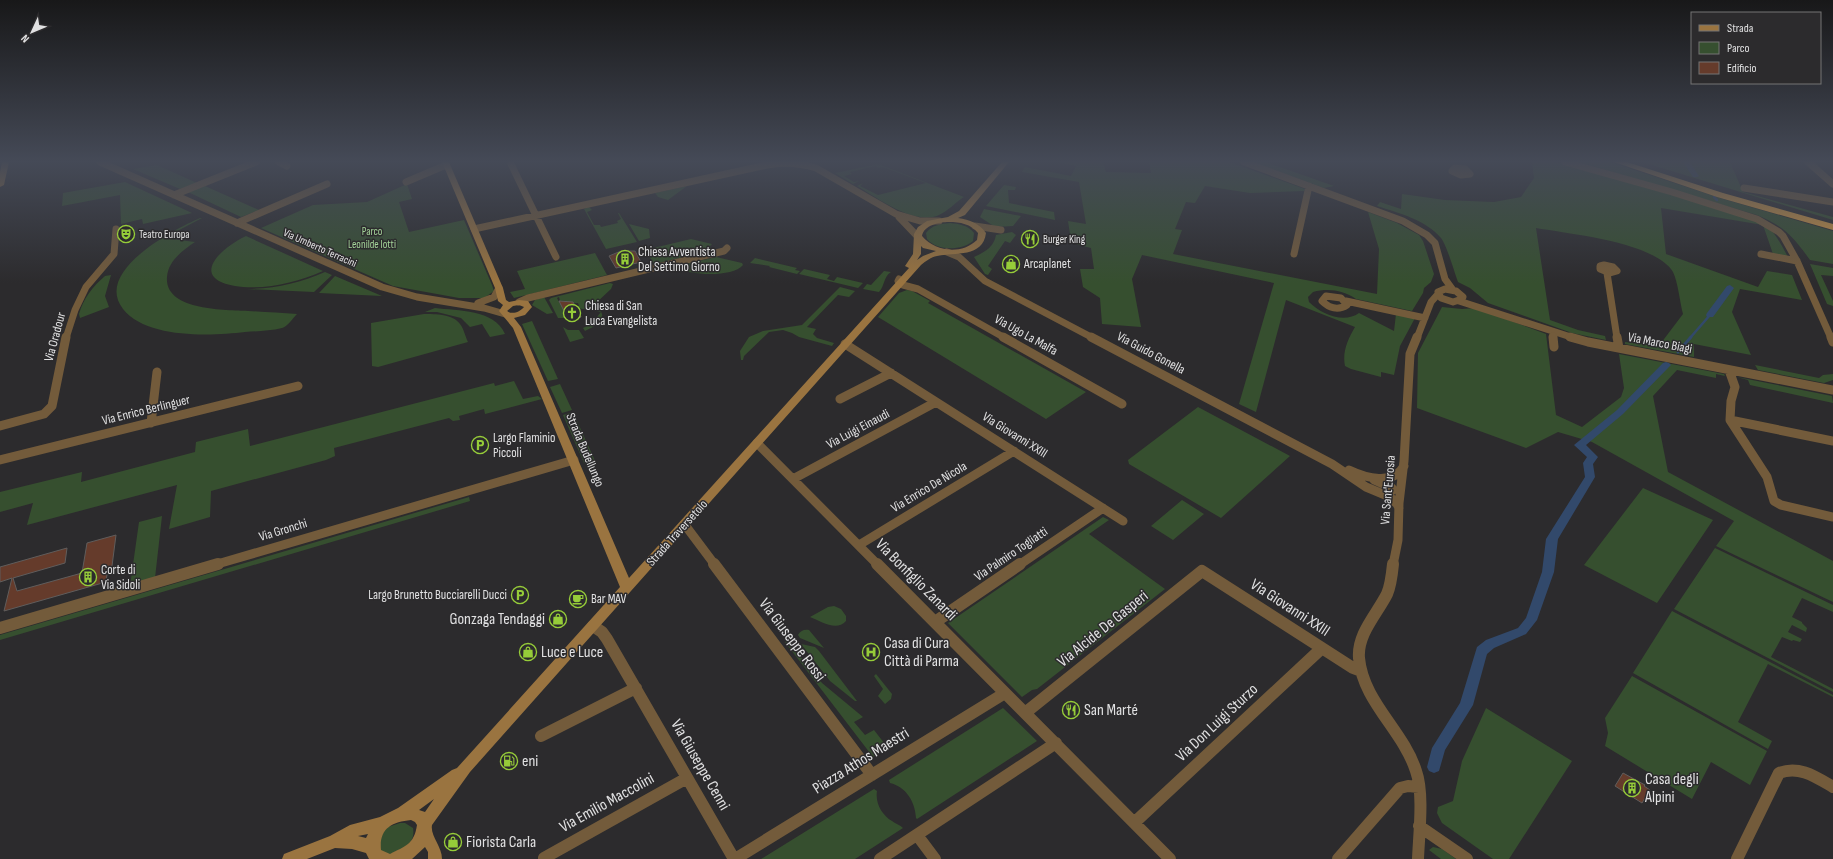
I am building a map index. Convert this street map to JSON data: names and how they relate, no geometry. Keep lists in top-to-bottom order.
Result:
{
  "streets": {
    "main road": ["Strada Budellungo", "Strada Traversetolo"],
    "street": [
      "Via Umberto Terracini",
      "Via Ugo La Malfa",
      "Via Oradour",
      "Via Marco Biagi",
      "Via Guido Gonella",
      "Via Enrico Berlinguer",
      "Via Luigi Einaudi",
      "Via Giovanni XXIII",
      "Via Enrico De Nicola",
      "Via Sant'Eurosia",
      "Via Gronchi",
      "Via Palmiro Togliatti",
      "Via Bonfiglio Zanardi",
      "Via Alcide De Gasperi",
      "Via Giuseppe Rossi",
      "Via Don Luigi Sturzo",
      "Piazza Athos Maestri",
      "Via Giuseppe Cenni",
      "Via Emilio Maccolini"
    ]
  },
  "crossings": [
    ["Via Umberto Terracini", "Strada Budellungo"],
    ["Via Ugo La Malfa", "Strada Traversetolo"],
    ["Via Guido Gonella", "Via Sant'Eurosia"],
    ["Via Guido Gonella", "Strada Traversetolo"],
    ["Via Luigi Einaudi", "Via Giovanni XXIII"],
    ["Via Luigi Einaudi", "Via Bonfiglio Zanardi"],
    ["Via Giovanni XXIII", "Via Enrico De Nicola"],
    ["Via Giovanni XXIII", "Via Sant'Eurosia"],
    ["Via Giovanni XXIII", "Strada Traversetolo"],
    ["Via Giovanni XXIII", "Via Palmiro Togliatti"],
    ["Via Giovanni XXIII", "Via Alcide De Gasperi"],
    ["Via Giovanni XXIII", "Via Don Luigi Sturzo"],
    ["Strada Budellungo", "Via Gronchi"],
    ["Strada Budellungo", "Strada Traversetolo"],
    ["Via Enrico De Nicola", "Via Bonfiglio Zanardi"],
    ["Strada Traversetolo", "Via Bonfiglio Zanardi"],
    ["Strada Traversetolo", "Via Giuseppe Rossi"],
    ["Strada Traversetolo", "Via Giuseppe Cenni"],
    ["Via Palmiro Togliatti", "Via Bonfiglio Zanardi"],
    ["Via Bonfiglio Zanardi", "Via Alcide De Gasperi"],
    ["Via Bonfiglio Zanardi", "Via Don Luigi Sturzo"],
    ["Via Bonfiglio Zanardi", "Piazza Athos Maestri"],
    ["Via Giuseppe Rossi", "Piazza Athos Maestri"],
    ["Piazza Athos Maestri", "Via Giuseppe Cenni"],
    ["Via Giuseppe Cenni", "Via Emilio Maccolini"]
  ],
  "parks": ["Parco Leonilde Iotti"],
  "places": {
    "theatre": ["Teatro Europa"],
    "restaurant": ["Burger King", "San Marté"],
    "building": ["Chiesa Avventista Del Settimo Giorno", "Corte di Via Sidoli", "Casa degli Alpini"],
    "shop": [
      "Arcaplanet",
      "Gonzaga Tendaggi",
      "Luce e Luce",
      "Fiorista Carla"
    ],
    "church": ["Chiesa di San Luca Evangelista"],
    "parking": ["Largo Flaminio Piccoli", "Largo Brunetto Bucciarelli Ducci"],
    "cafe": ["Bar MAV"],
    "hospital": ["Casa di Cura Città di Parma"],
    "fuel station": ["eni"]
  },
  "legend": ["Strada", "Parco", "Edificio"],
  "north": "bottom left"
}
